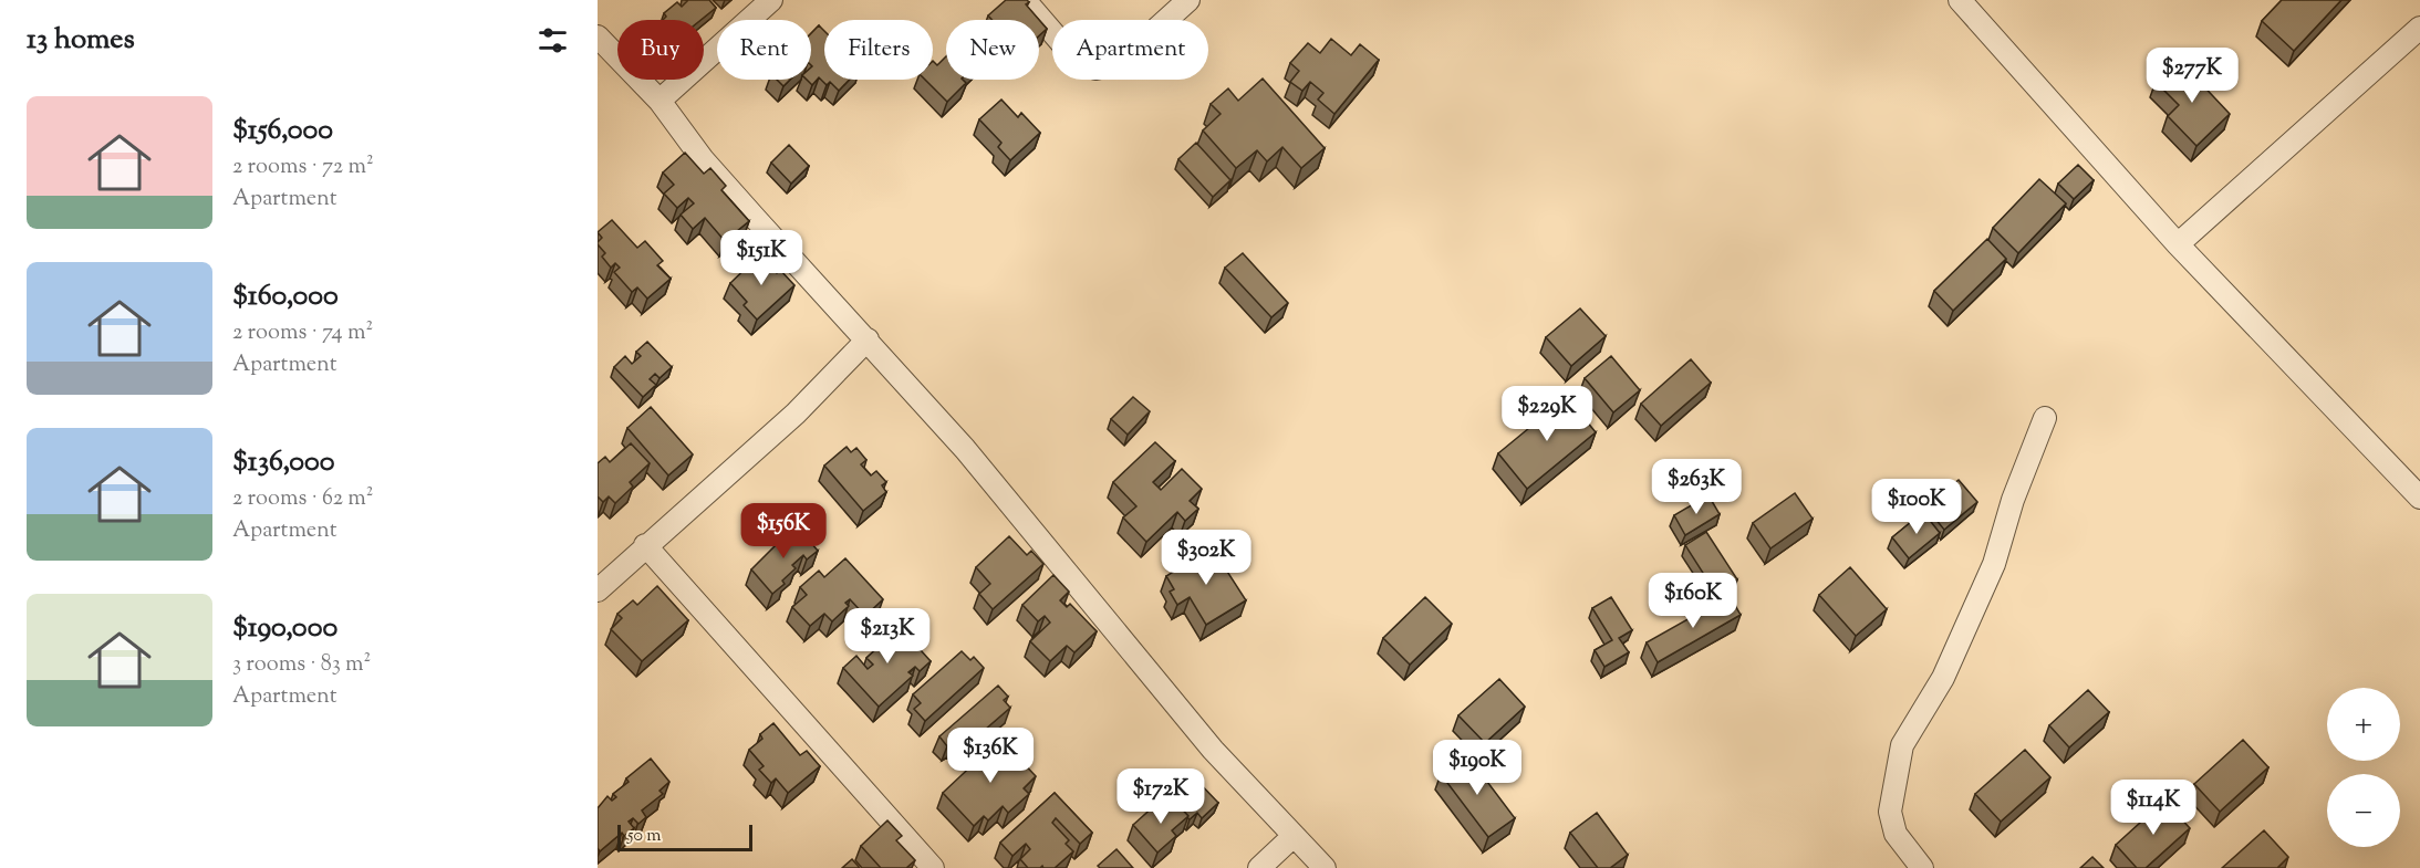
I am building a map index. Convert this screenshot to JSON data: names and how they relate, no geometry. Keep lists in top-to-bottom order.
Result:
{
  "scale_bar": "50 m",
  "page": {
    "heading": "13 homes",
    "chip": [
      "Buy",
      "Rent",
      "Filters",
      "New",
      "Apartment"
    ],
    "price": [
      "$277K",
      "$151K",
      "$229K",
      "$263K",
      "$100K",
      "$156K",
      "$302K",
      "$160K",
      "$213K",
      "$136K",
      "$190K",
      "$172K",
      "$114K"
    ],
    "list": [
      {
        "name": "$156,000",
        "note": "2 rooms · 72 m² · Apartment"
      },
      {
        "name": "$160,000",
        "note": "2 rooms · 74 m² · Apartment"
      },
      {
        "name": "$136,000",
        "note": "2 rooms · 62 m² · Apartment"
      },
      {
        "name": "$190,000",
        "note": "3 rooms · 83 m² · Apartment"
      }
    ],
    "map_buttons": ["+", "−"],
    "scale": "50 m"
  }
}
